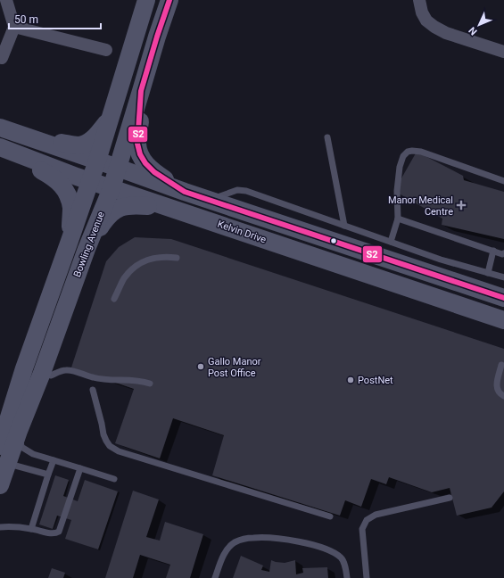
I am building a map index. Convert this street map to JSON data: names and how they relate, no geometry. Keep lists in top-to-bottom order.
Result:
{
  "streets": {
    "main road": ["Kelvin Drive", "Bowling Avenue"]
  },
  "crossings": [
    ["Kelvin Drive", "Bowling Avenue"]
  ],
  "places": {
    "health": ["Manor Medical Centre"],
    "other": ["Gallo Manor Post Office", "PostNet"]
  },
  "lines": ["transit line S2"],
  "scale_bar": "50 m",
  "north": "bottom left"
}
